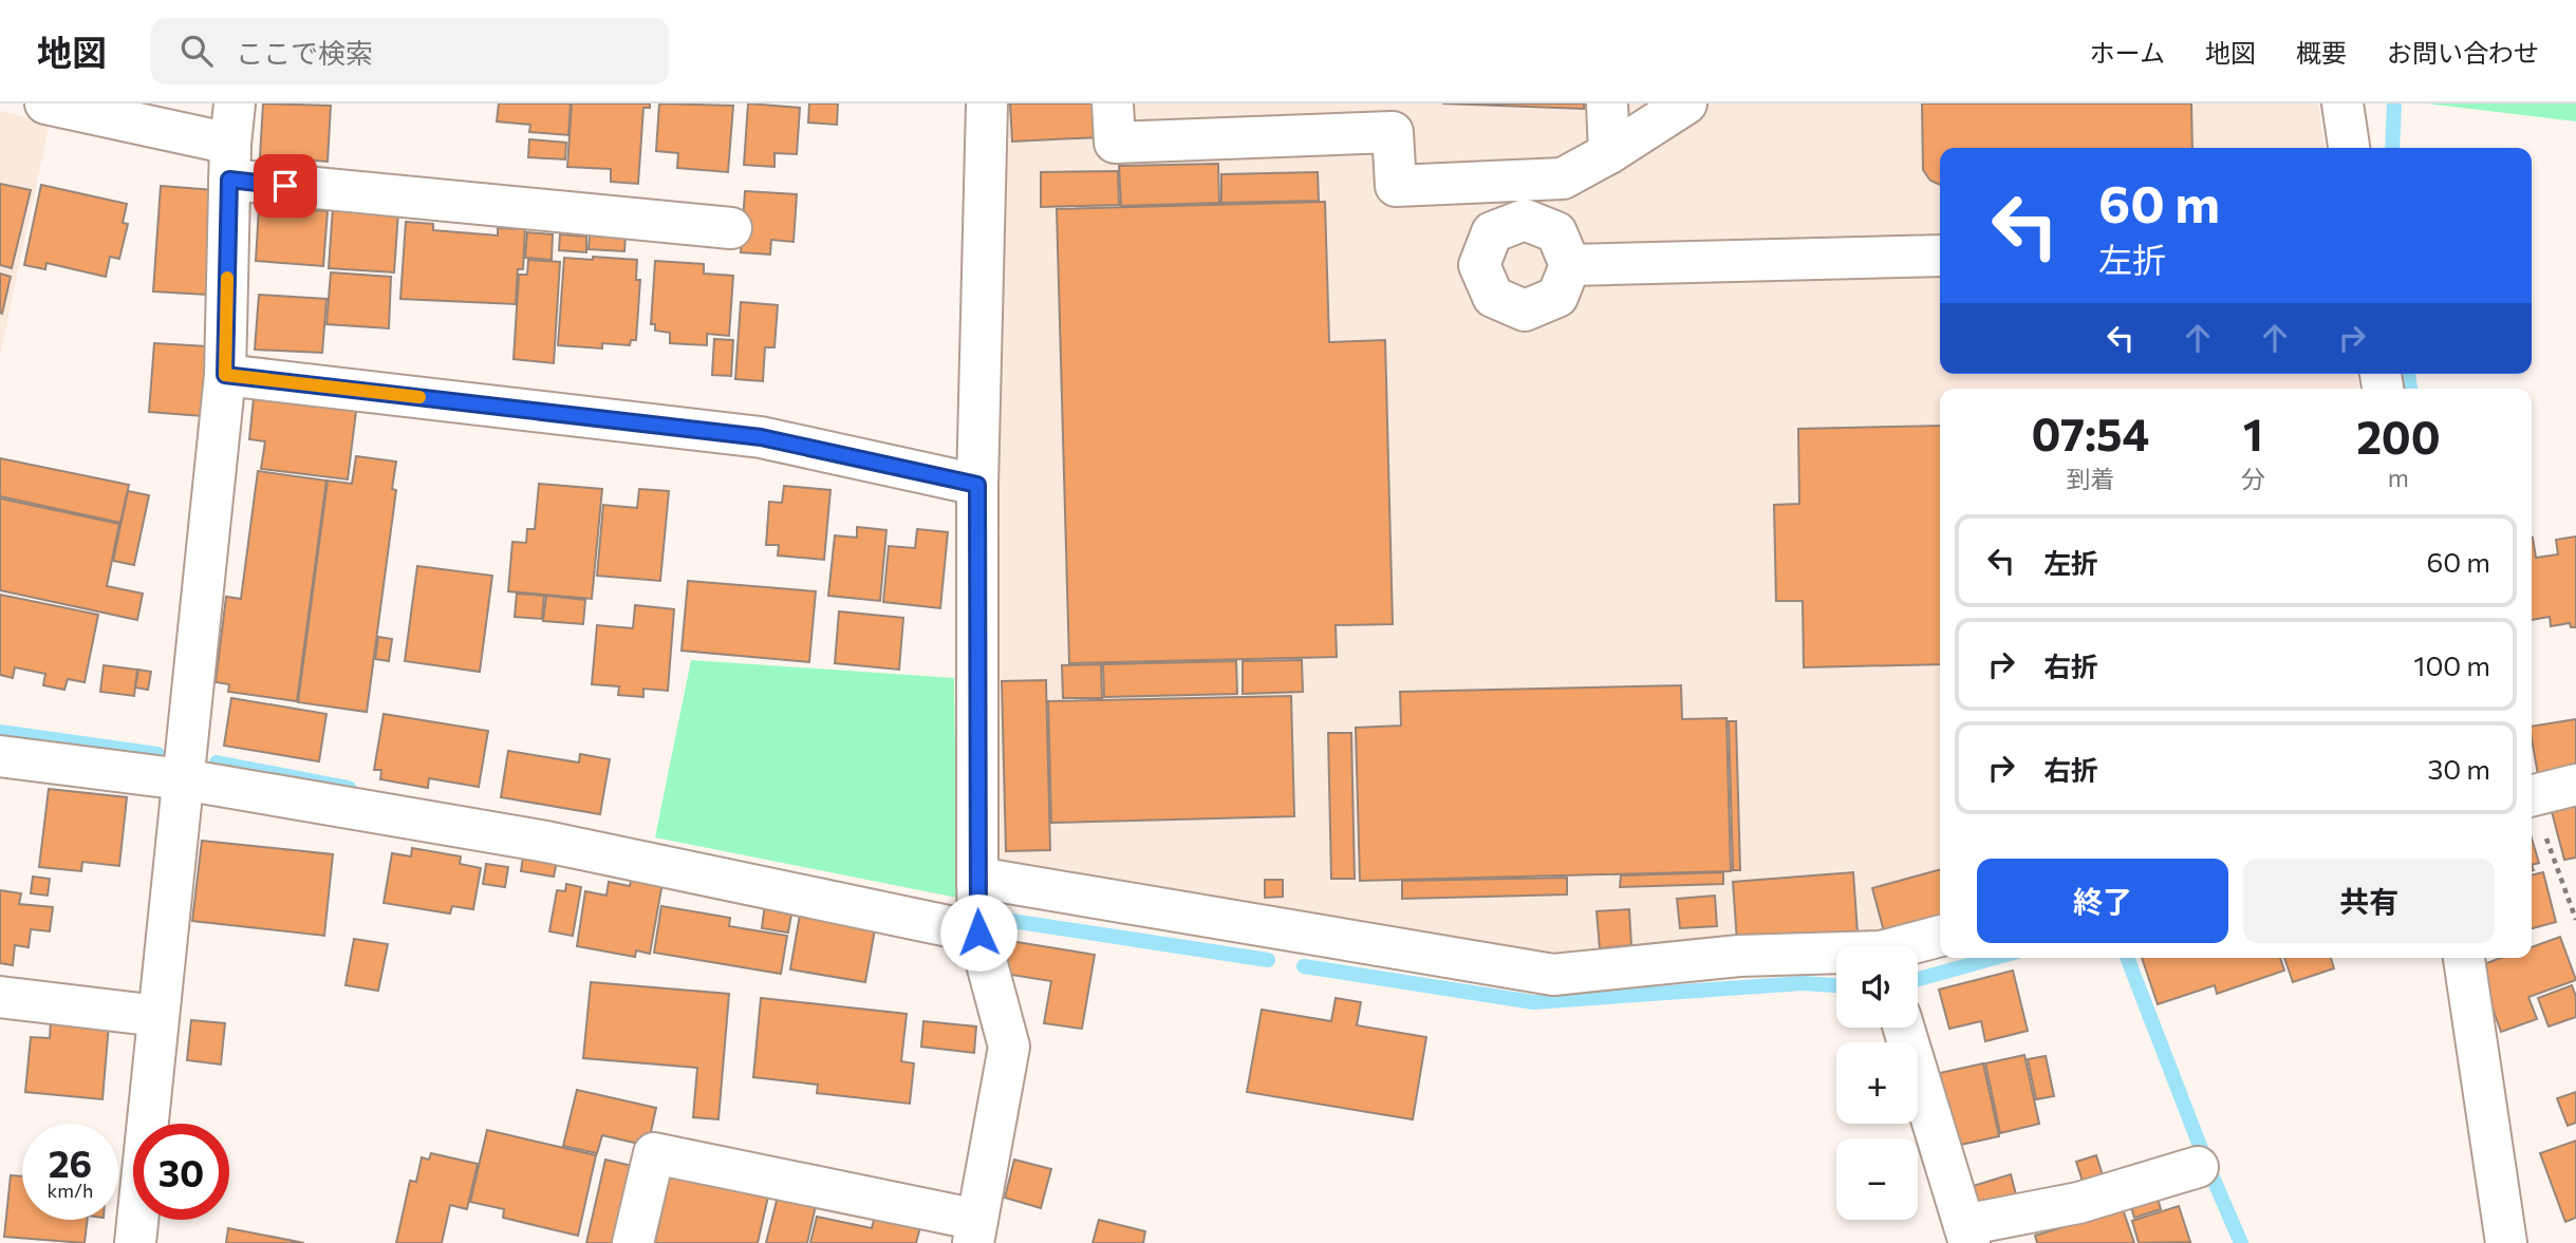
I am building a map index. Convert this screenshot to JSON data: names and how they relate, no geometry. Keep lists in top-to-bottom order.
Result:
{
  "page": {
    "header": "地図",
    "search": "ここで検索",
    "nav": [
      "ホーム",
      "地図",
      "概要",
      "お問い合わせ"
    ],
    "turn": ["60 m", "左折"],
    "eta": [
      "07:54",
      "到着",
      "1",
      "分",
      "200",
      "m"
    ],
    "list": [
      {
        "name": "左折",
        "value": "60 m"
      },
      {
        "name": "右折",
        "value": "100 m"
      },
      {
        "name": "右折",
        "value": "30 m"
      }
    ],
    "buttons": ["終了", "共有"],
    "map_buttons": ["+", "−"],
    "speed": "26 km/h",
    "limit": "30"
  }
}
